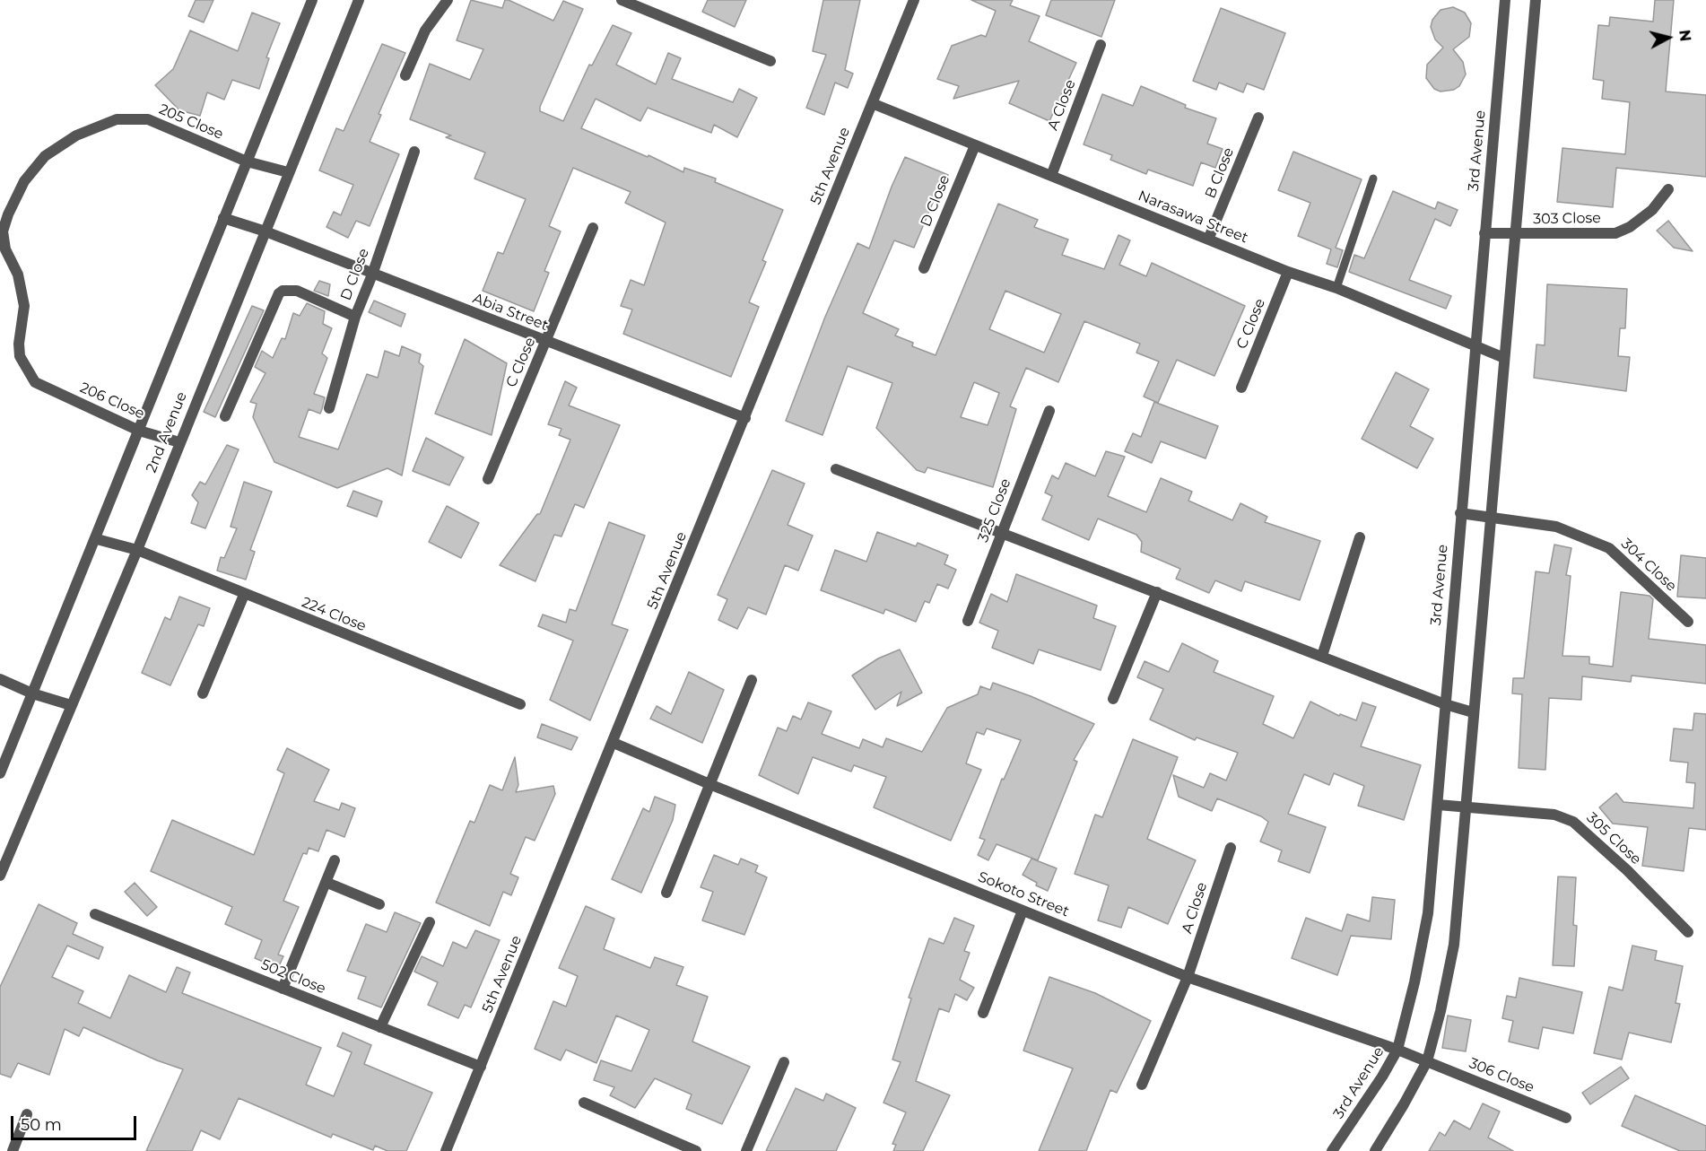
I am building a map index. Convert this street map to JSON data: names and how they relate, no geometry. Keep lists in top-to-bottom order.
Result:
{
  "streets": {
    "street": [
      "A Close",
      "205 Close",
      "3rd Avenue",
      "5th Avenue",
      "B Close",
      "D Close",
      "Narasawa Street",
      "303 Close",
      "Abia Street",
      "C Close",
      "206 Close",
      "2nd Avenue",
      "325 Close",
      "304 Close",
      "224 Close",
      "305 Close",
      "Sokoto Street",
      "502 Close",
      "306 Close"
    ]
  },
  "crossings": [
    ["A Close", "Narasawa Street"],
    ["A Close", "Sokoto Street"],
    ["205 Close", "206 Close"],
    ["205 Close", "2nd Avenue"],
    ["3rd Avenue", "Narasawa Street"],
    ["3rd Avenue", "303 Close"],
    ["3rd Avenue", "304 Close"],
    ["3rd Avenue", "305 Close"],
    ["3rd Avenue", "Sokoto Street"],
    ["5th Avenue", "Narasawa Street"],
    ["5th Avenue", "Abia Street"],
    ["5th Avenue", "Sokoto Street"],
    ["5th Avenue", "502 Close"],
    ["B Close", "Narasawa Street"],
    ["D Close", "Narasawa Street"],
    ["D Close", "Abia Street"],
    ["Narasawa Street", "C Close"],
    ["Abia Street", "C Close"],
    ["Abia Street", "2nd Avenue"],
    ["206 Close", "2nd Avenue"],
    ["2nd Avenue", "224 Close"],
    ["Sokoto Street", "306 Close"]
  ],
  "scale_bar": "50 m",
  "north": "right"
}
